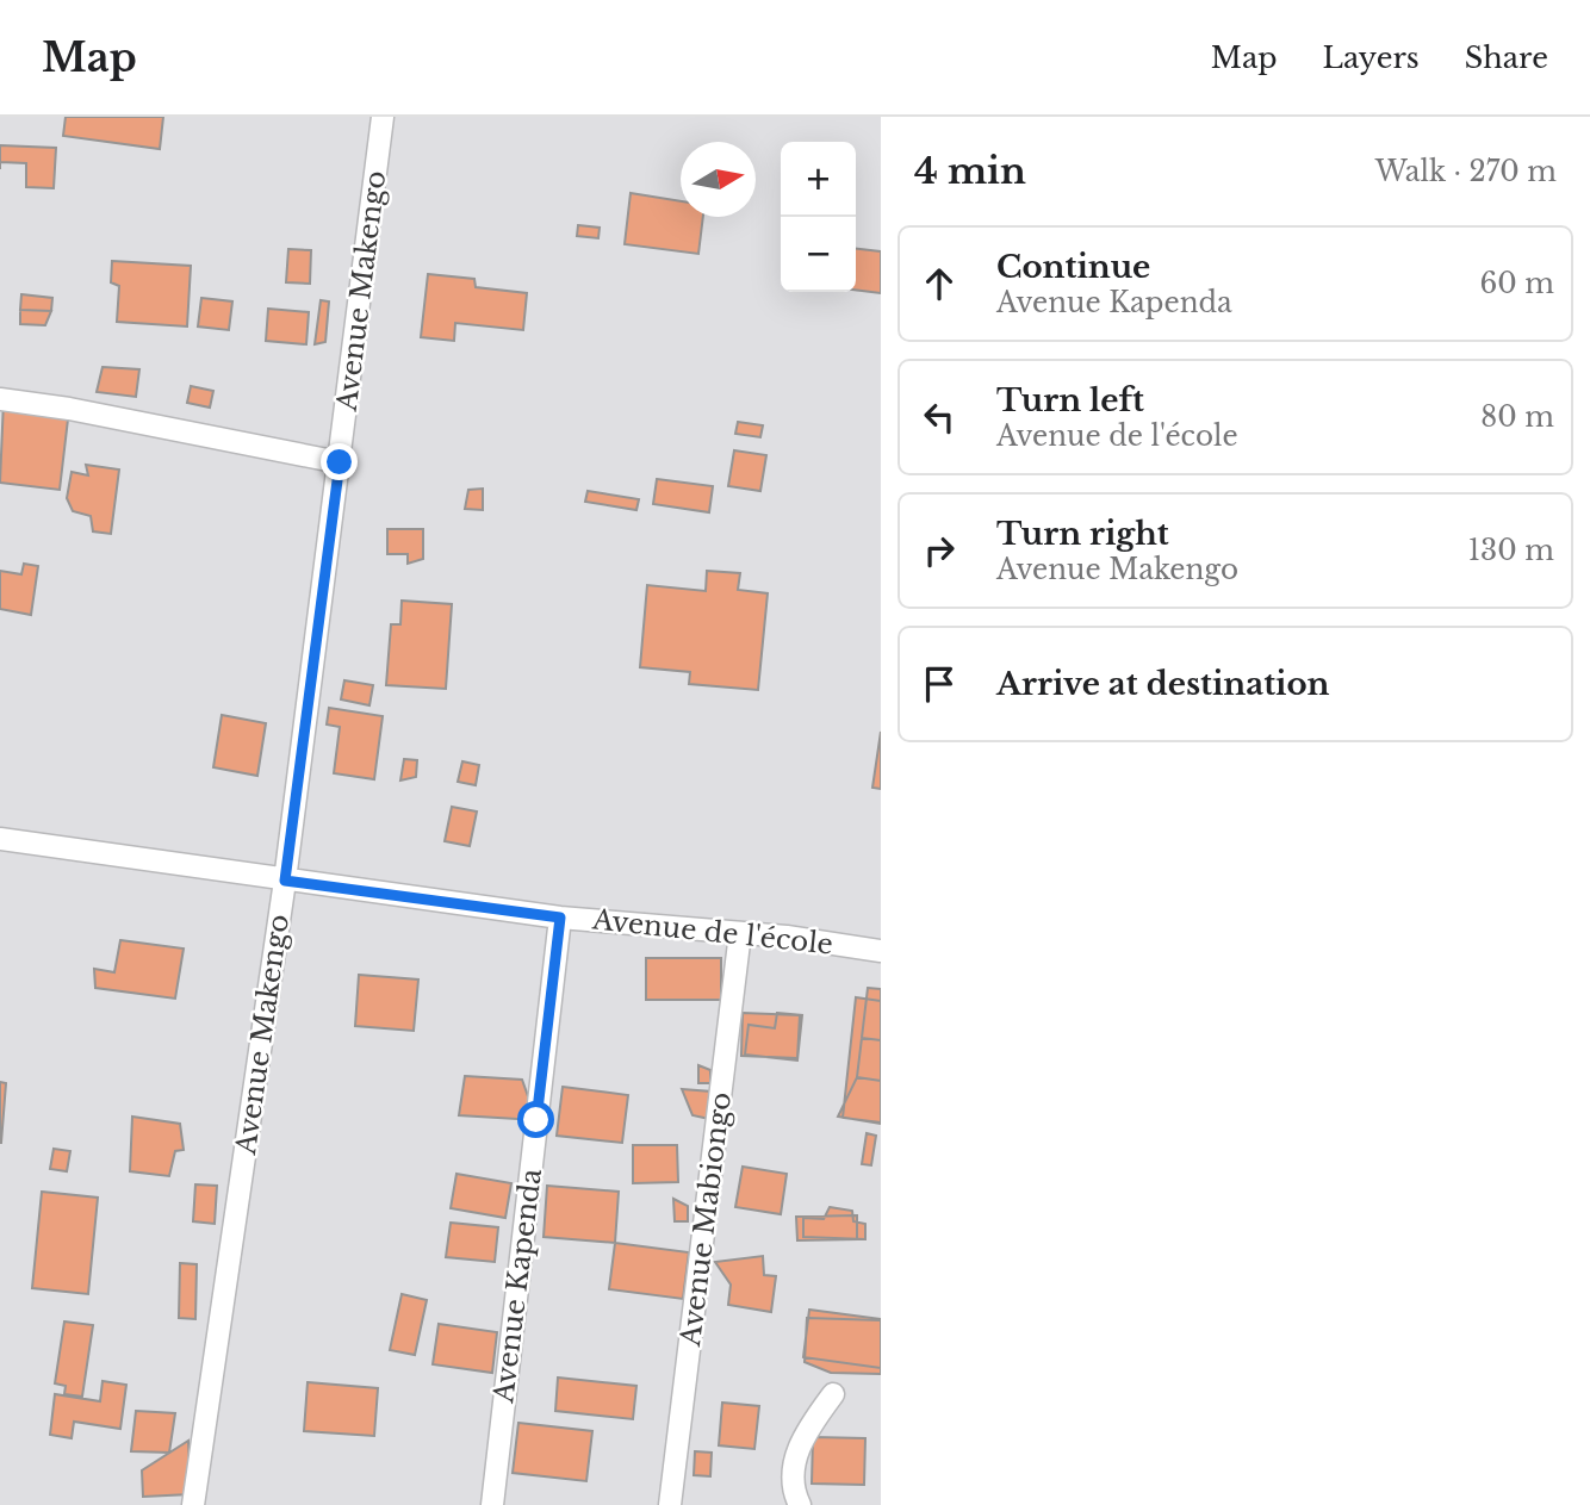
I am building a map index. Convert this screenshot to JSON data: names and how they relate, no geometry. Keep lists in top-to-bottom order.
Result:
{
  "streets": {
    "street": [
      "Avenue Makengo",
      "Avenue de l'école",
      "Avenue Mabiongo",
      "Avenue Kapenda"
    ]
  },
  "crossings": [
    ["Avenue Makengo", "Avenue de l'école"],
    ["Avenue de l'école", "Avenue Mabiongo"],
    ["Avenue de l'école", "Avenue Kapenda"]
  ],
  "north": "right",
  "page": {
    "header": "Map",
    "nav": ["Map", "Layers", "Share"],
    "heading": ["4 min", "Walk · 270 m"],
    "map_buttons": ["+", "−"],
    "list": [
      ["Continue", "Avenue Kapenda", "60 m"],
      ["Turn left", "Avenue de l'école", "80 m"],
      ["Turn right", "Avenue Makengo", "130 m"],
      "Arrive at destination"
    ]
  }
}
